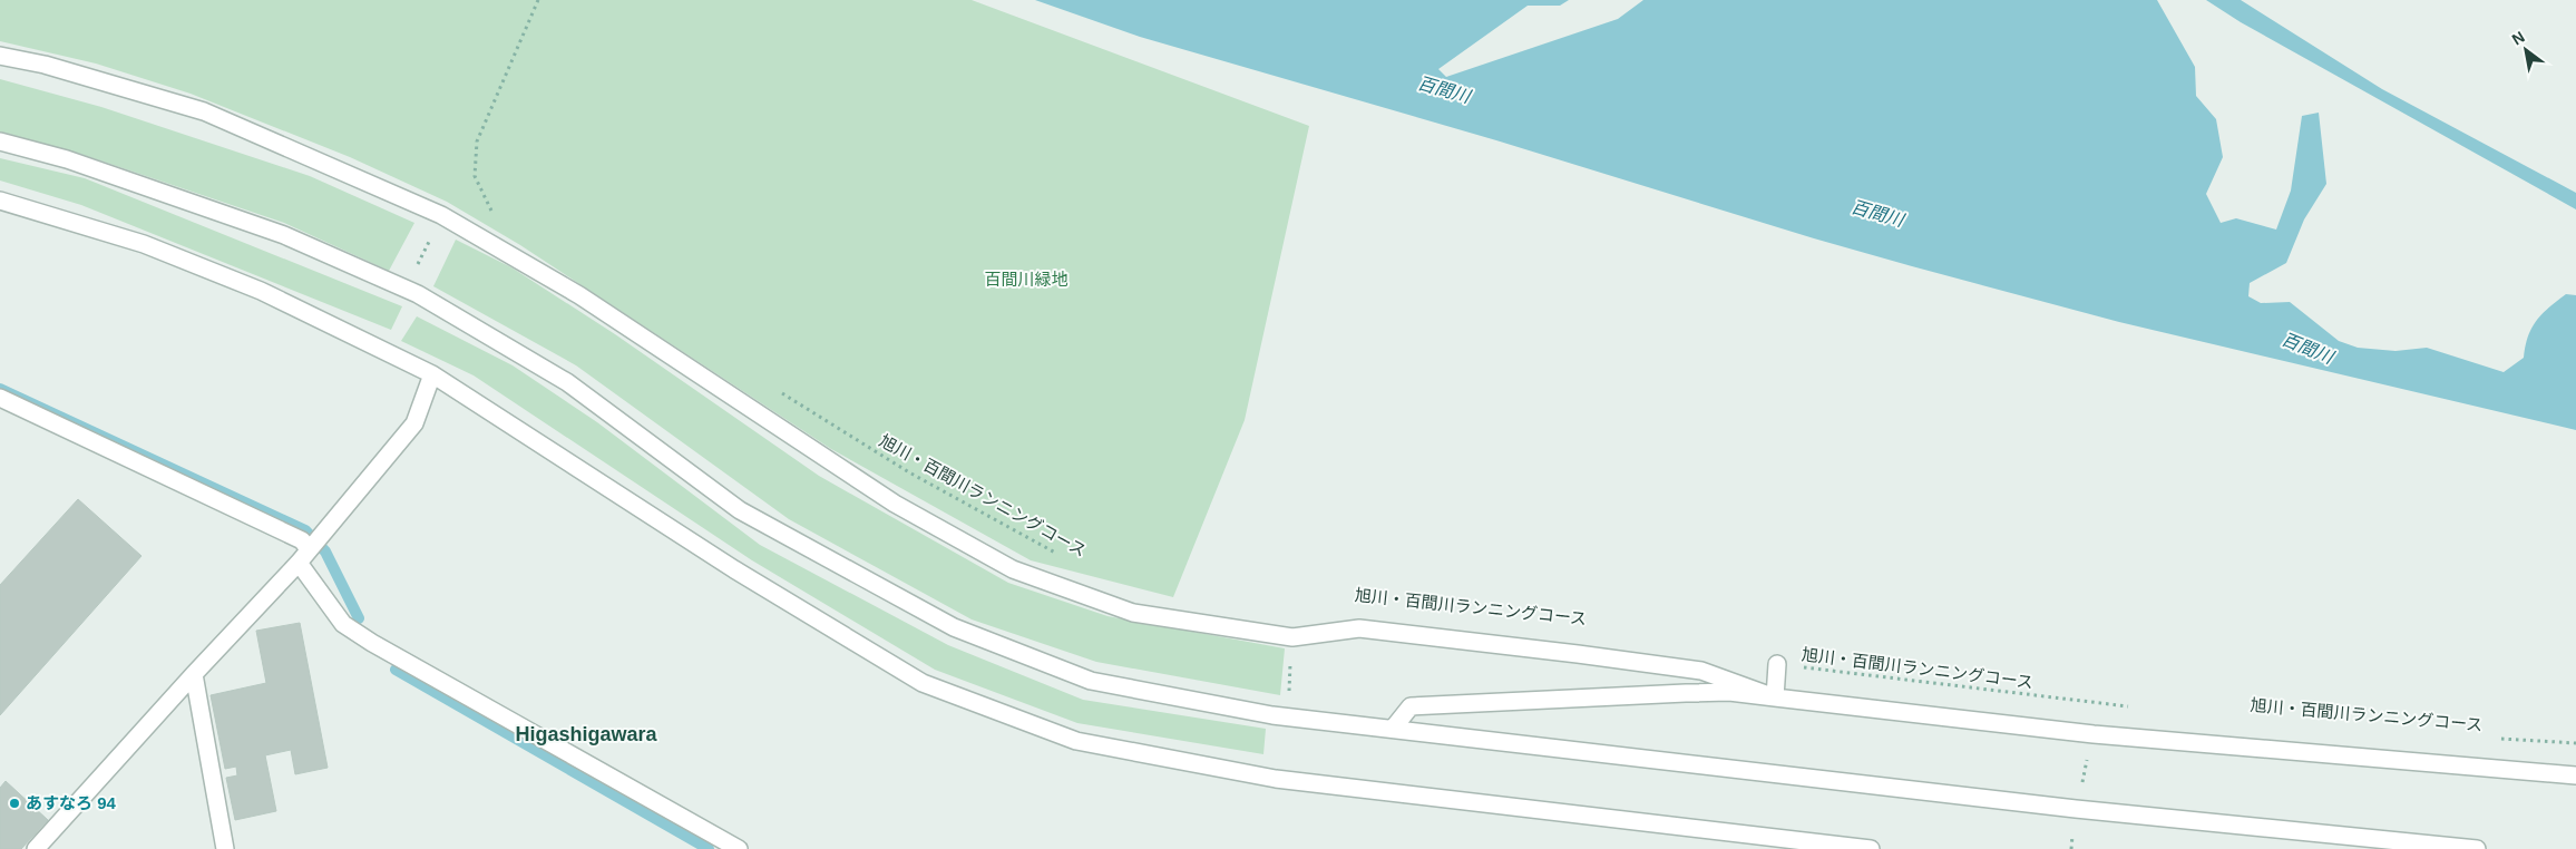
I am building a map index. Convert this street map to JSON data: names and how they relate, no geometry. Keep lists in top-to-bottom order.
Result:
{
  "streets": {
    "path": ["旭川・百間川ランニングコース"]
  },
  "districts": ["Higashigawara"],
  "water": ["百間川"],
  "parks": ["百間川緑地"],
  "places": ["あすなろ 94"],
  "north": "top left"
}
